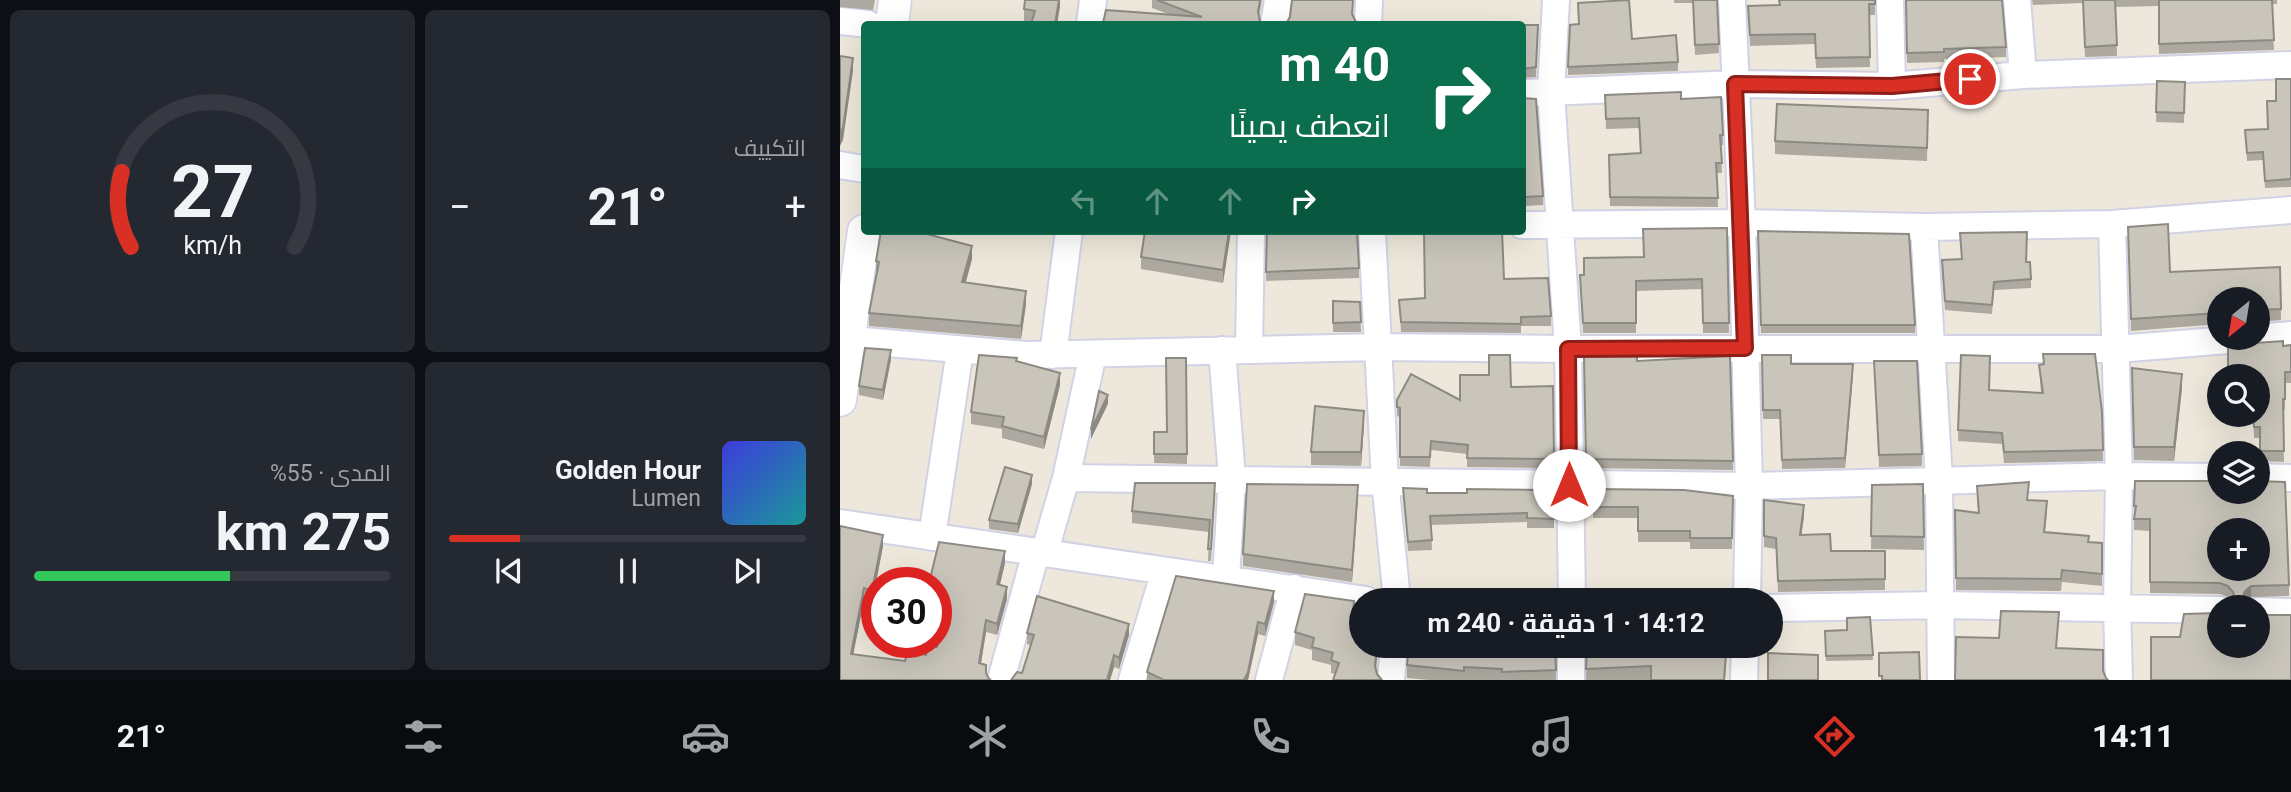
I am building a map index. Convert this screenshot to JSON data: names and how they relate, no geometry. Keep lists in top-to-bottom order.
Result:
{
  "north": "bottom left",
  "page": {
    "tile": [
      "التكييف",
      ["المدى · 55%", "275 km"]
    ],
    "turn": ["40 m", "انعطف يمينًا"],
    "heat": ["−", "21°", "+"],
    "map_buttons": ["+", "−"],
    "song": ["Golden Hour", "Lumen"],
    "limit": "30",
    "trip": "14:12 · 1 دقيقة · 240 m",
    "tabs": ["14:11", "21°"],
    "gauge": ["27", "km/h"]
  }
}
